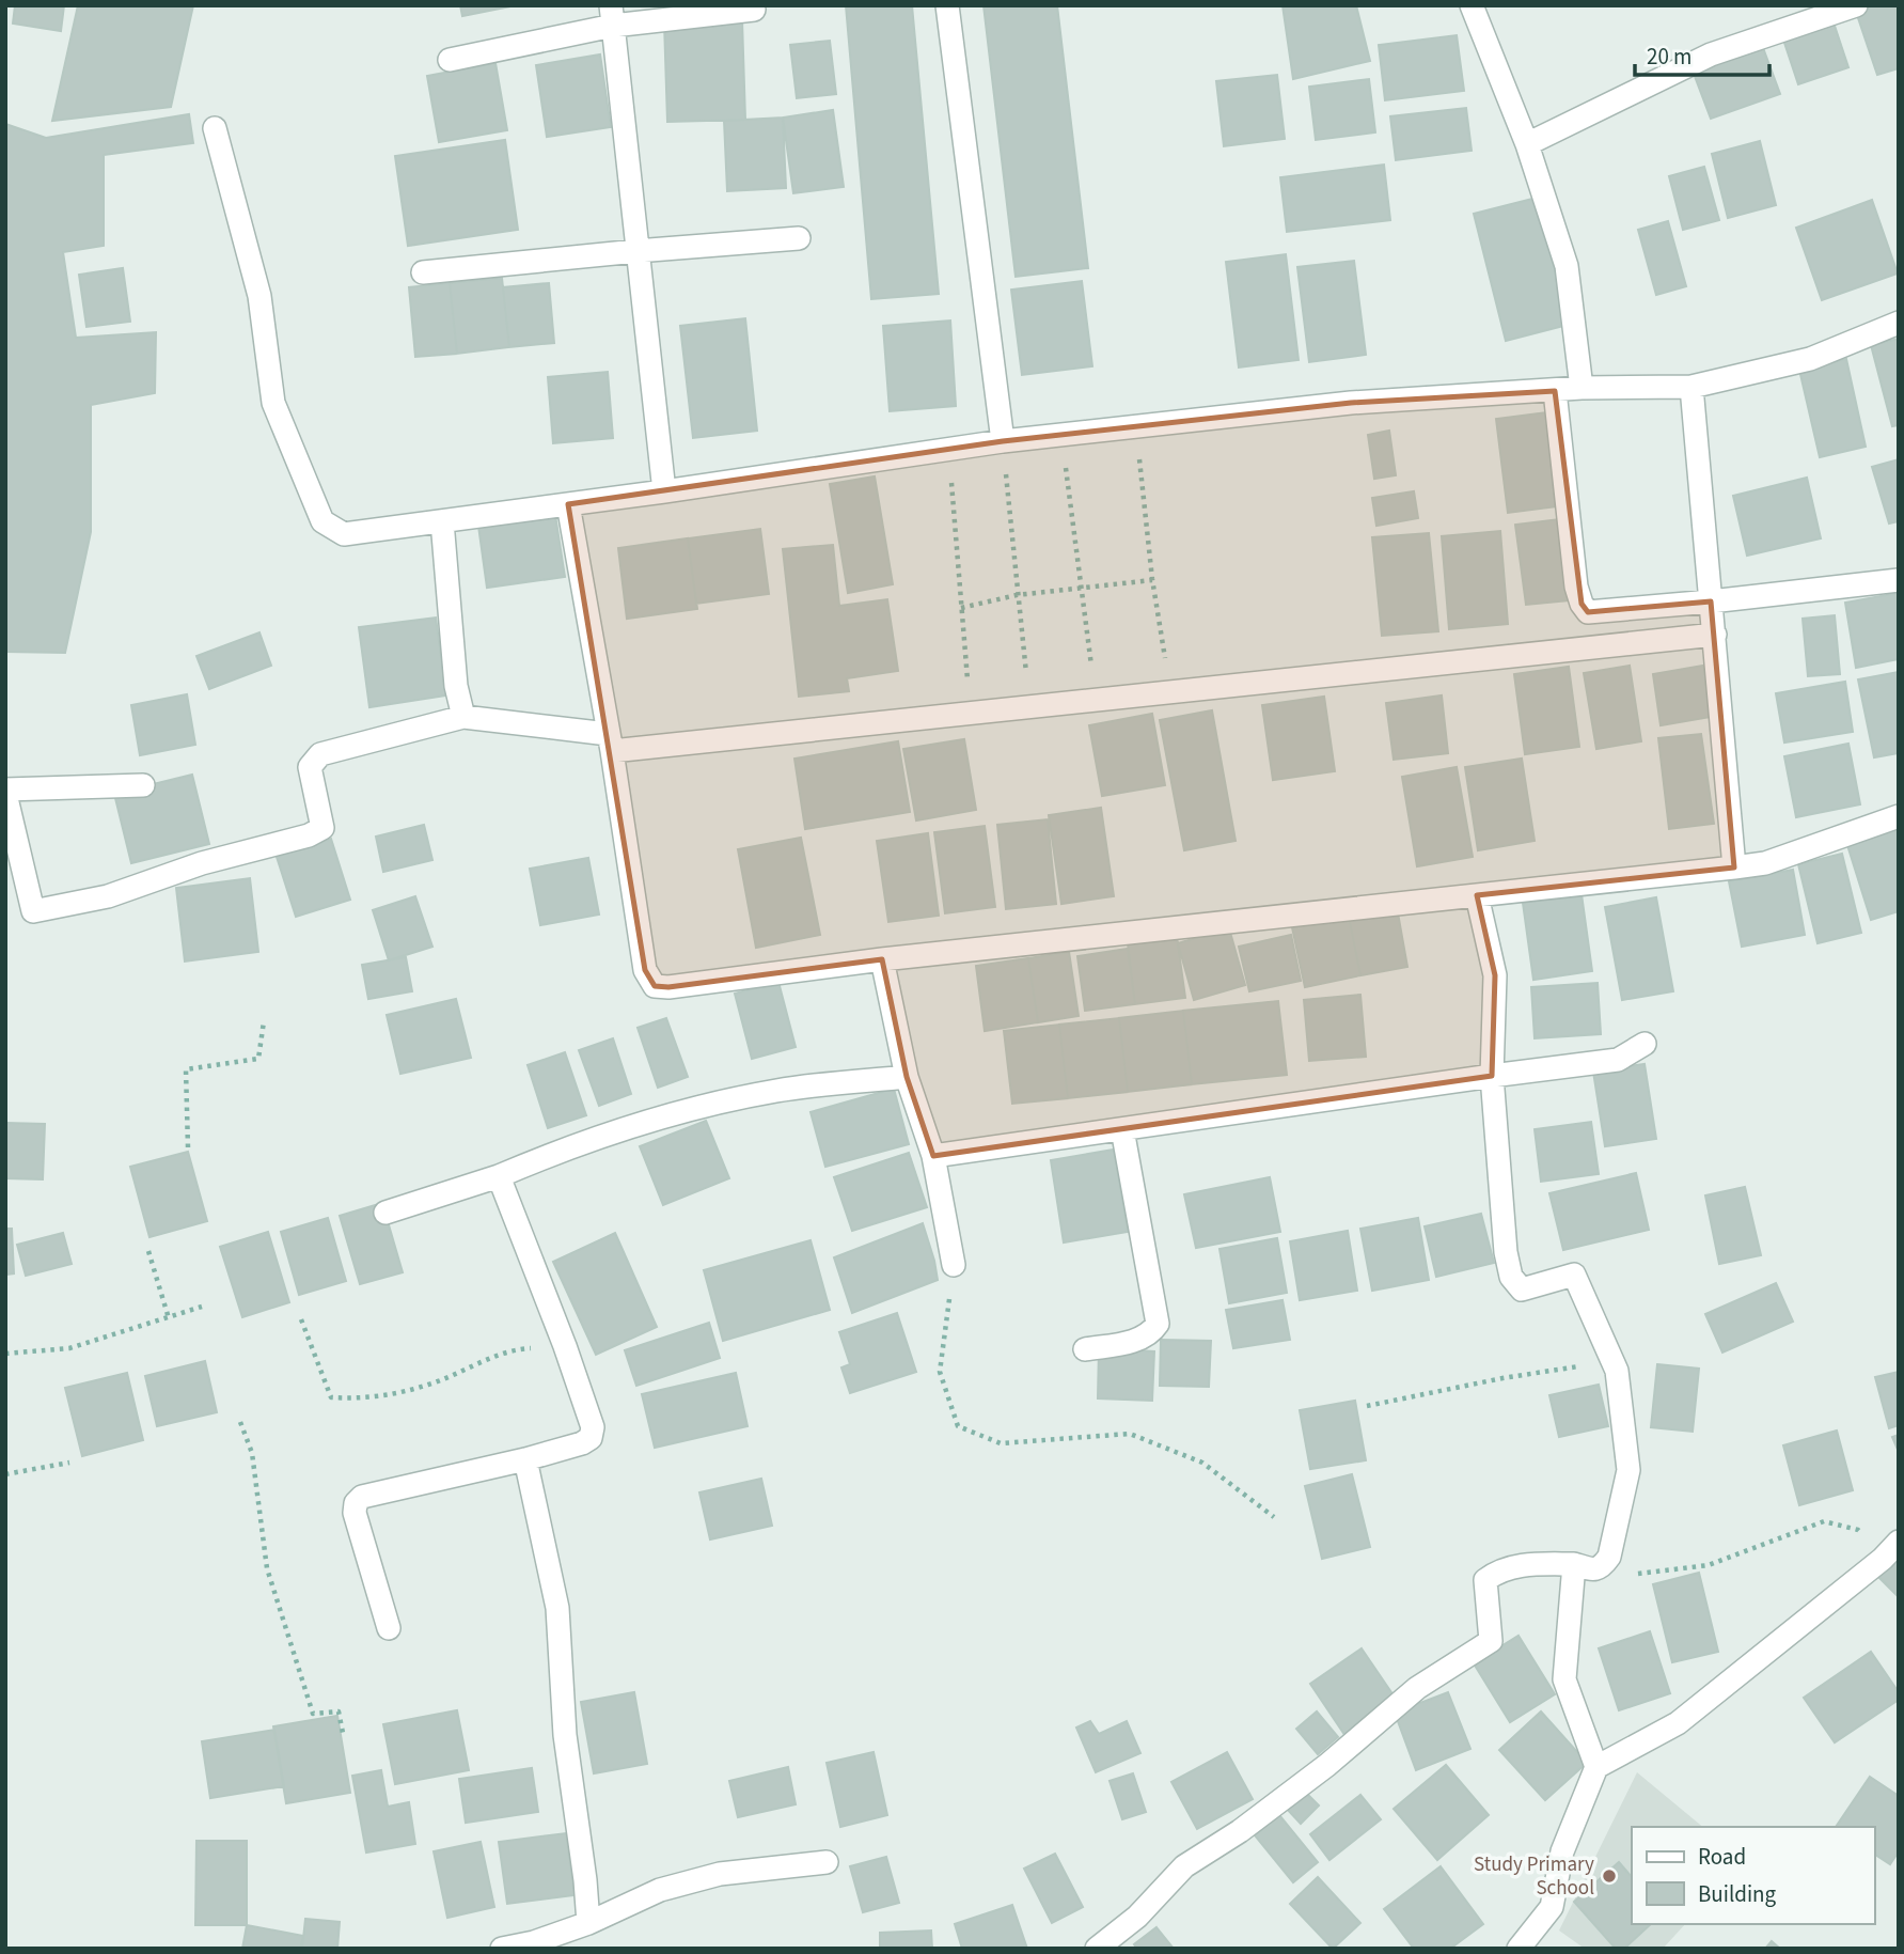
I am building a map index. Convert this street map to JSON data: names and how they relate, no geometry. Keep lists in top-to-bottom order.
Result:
{
  "places": ["Study Primary School"],
  "legend": ["Road", "Building"],
  "scale_bar": "20 m"
}
